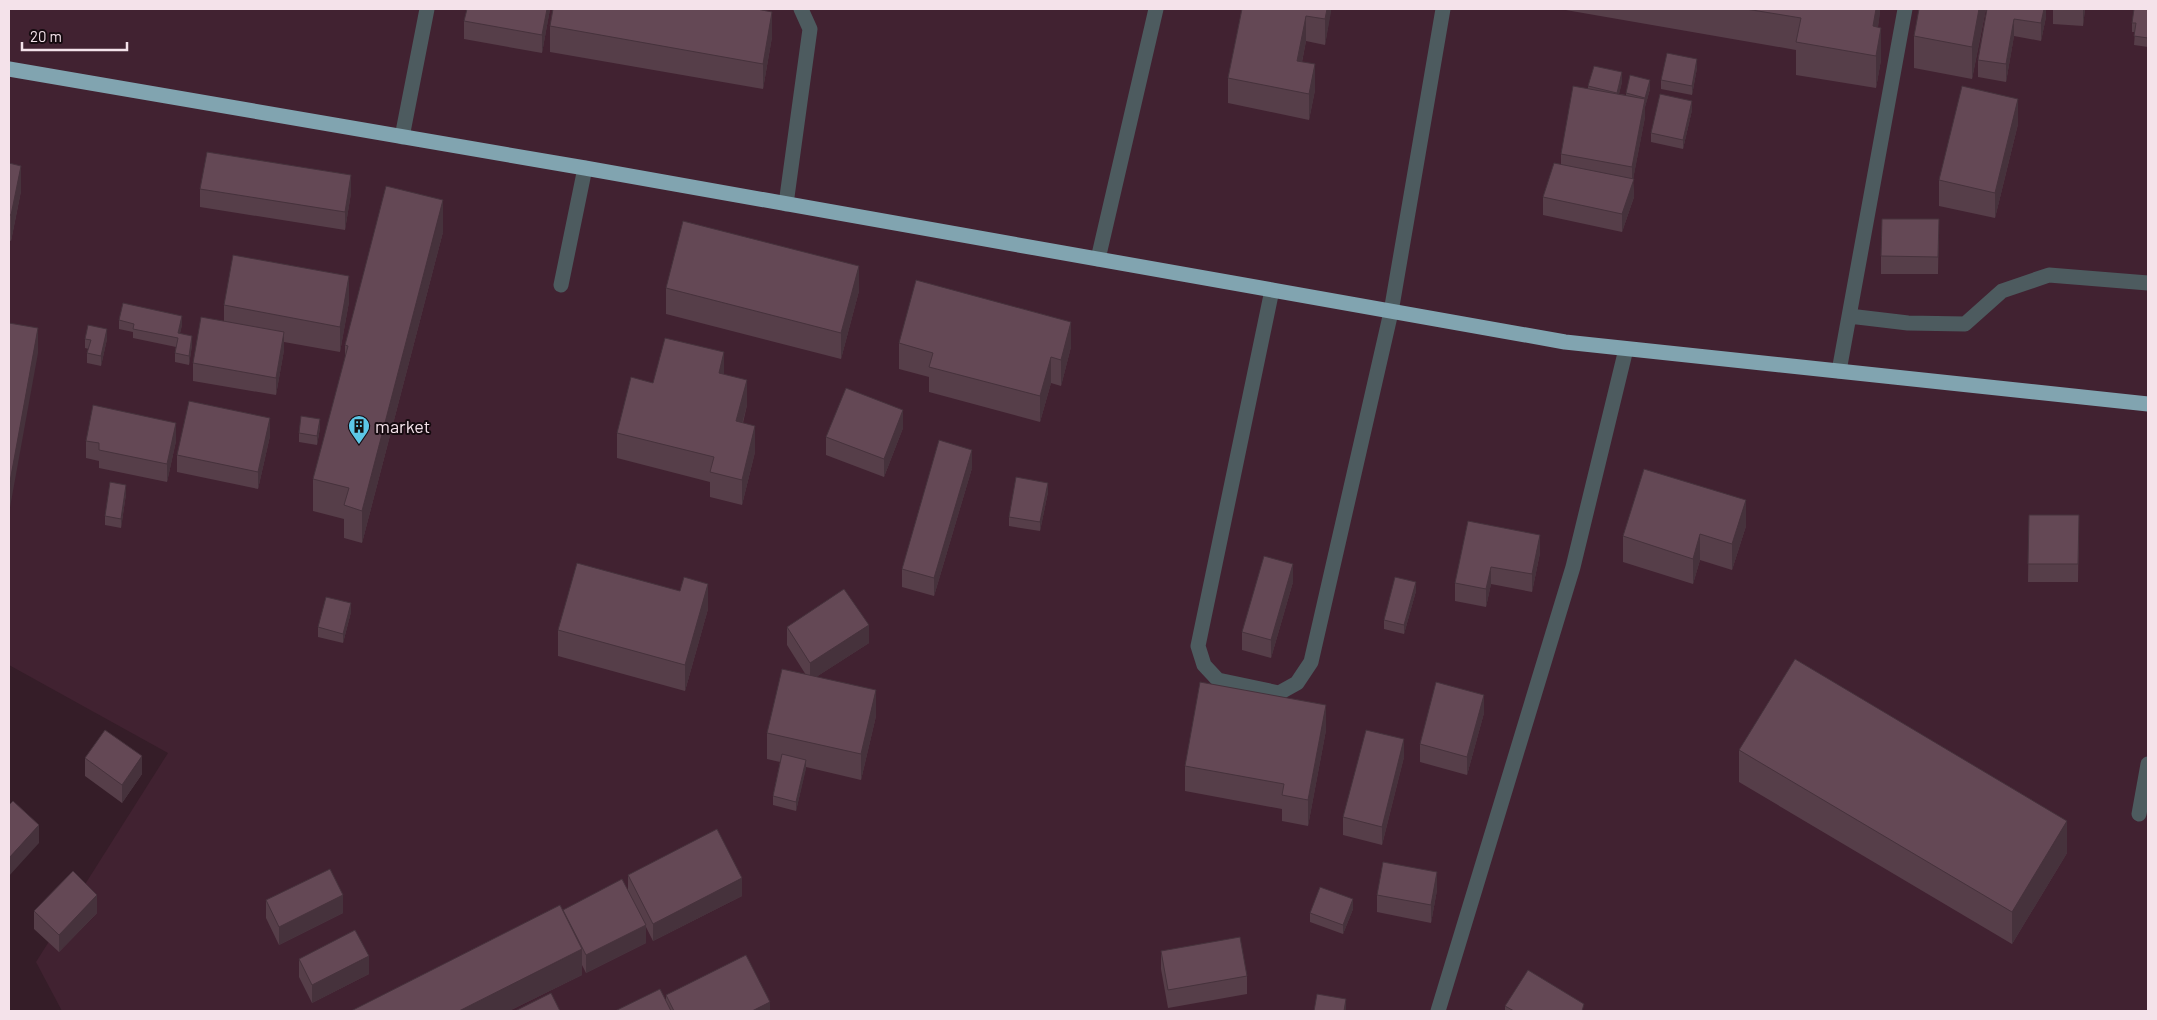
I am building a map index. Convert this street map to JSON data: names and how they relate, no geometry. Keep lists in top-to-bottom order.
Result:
{
  "places": {
    "building": ["market"]
  },
  "scale_bar": "20 m"
}
